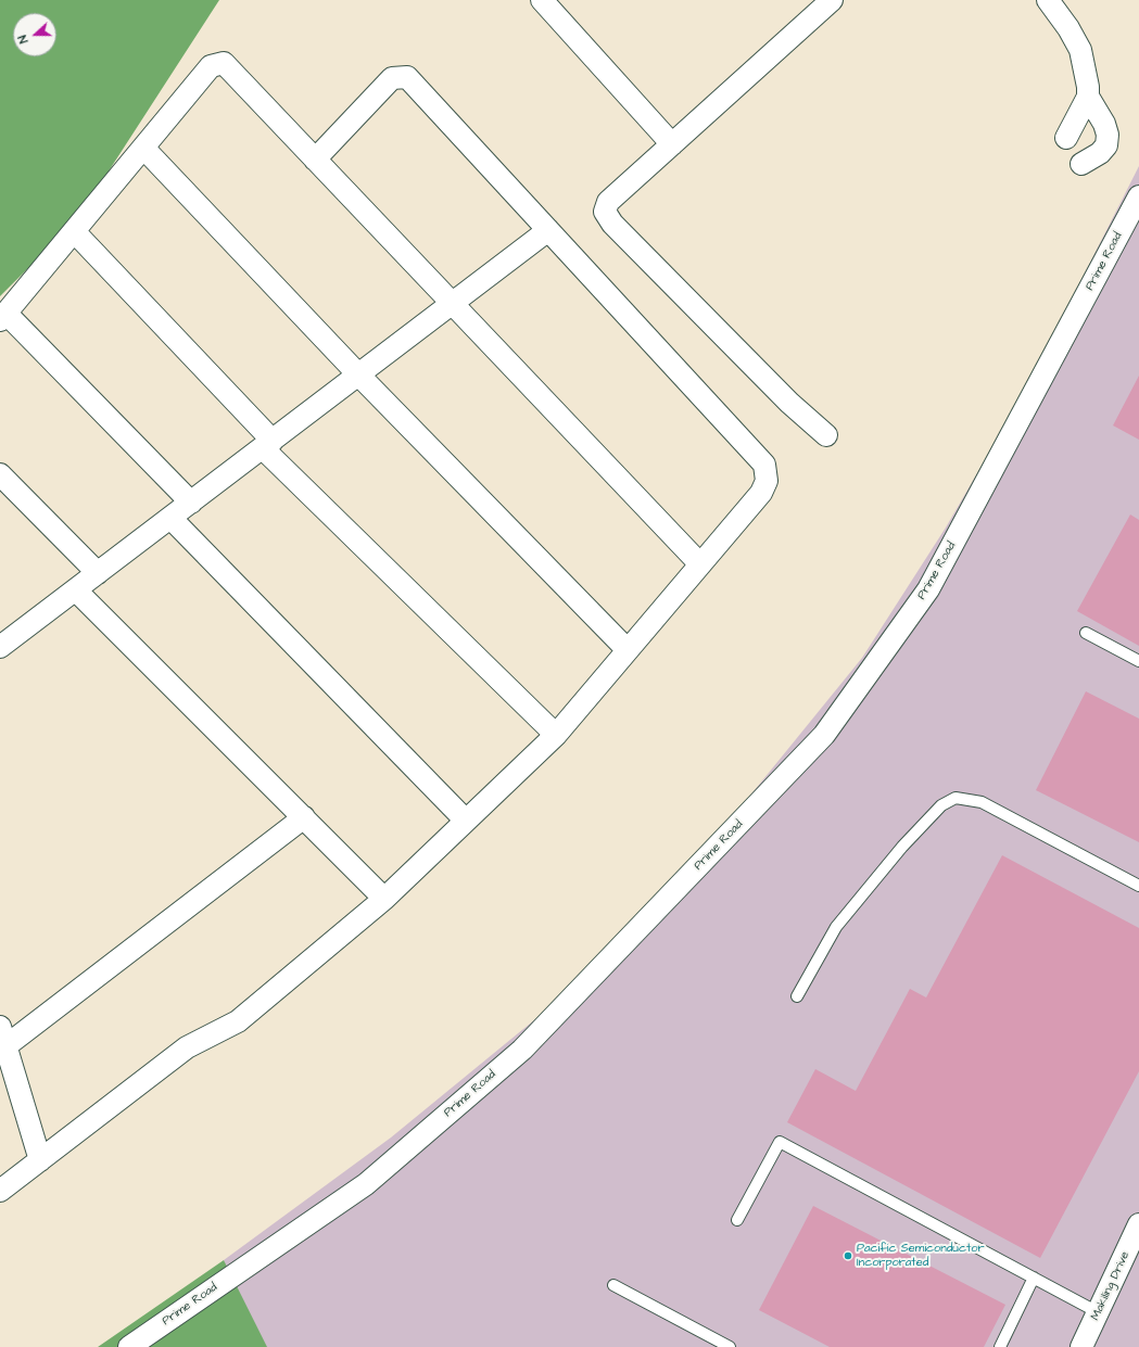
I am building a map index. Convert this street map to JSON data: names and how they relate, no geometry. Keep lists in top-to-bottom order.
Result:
{
  "streets": {
    "street": ["Prime Road", "Makiling Drive"]
  },
  "places": ["Pacific Semiconductor Incorporated"],
  "north": "left"
}
